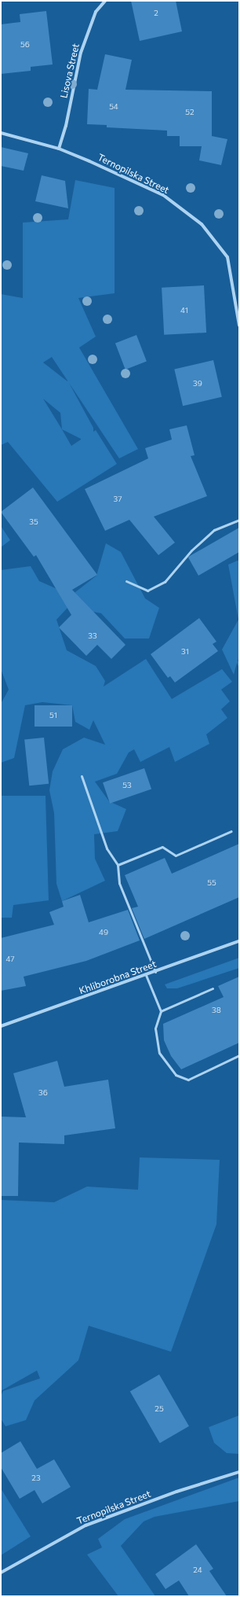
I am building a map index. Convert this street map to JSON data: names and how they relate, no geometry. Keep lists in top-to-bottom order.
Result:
{
  "streets": {
    "street": ["Lisova Street", "Ternopilska Street", "Khliborobna Street"]
  },
  "crossings": [
    ["Lisova Street", "Ternopilska Street"]
  ],
  "house_numbers": [
    "2",
    "56",
    "54",
    "52",
    "41",
    "39",
    "37",
    "35",
    "33",
    "31",
    "51",
    "53",
    "55",
    "49",
    "47",
    "38",
    "36",
    "25",
    "23",
    "24"
  ]
}
